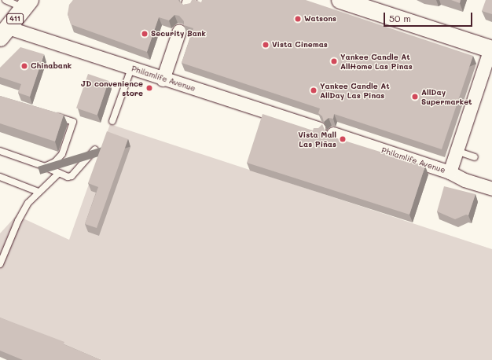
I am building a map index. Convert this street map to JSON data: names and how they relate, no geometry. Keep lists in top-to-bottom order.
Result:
{
  "streets": {
    "main road": ["411"],
    "street": ["Philamlife Avenue"]
  },
  "crossings": [
    ["411", "Philamlife Avenue"]
  ],
  "places": [
    "Watsons",
    "Security Bank",
    "Vista Cinemas",
    "Yankee Candle At AllHome Las Pinas",
    "Chinabank",
    "JD convenience store",
    "Yankee Candle At AllDay Las Pinas",
    "AllDay Supermarket",
    "Vista Mall Las Piñas"
  ],
  "scale_bar": "50 m"
}
